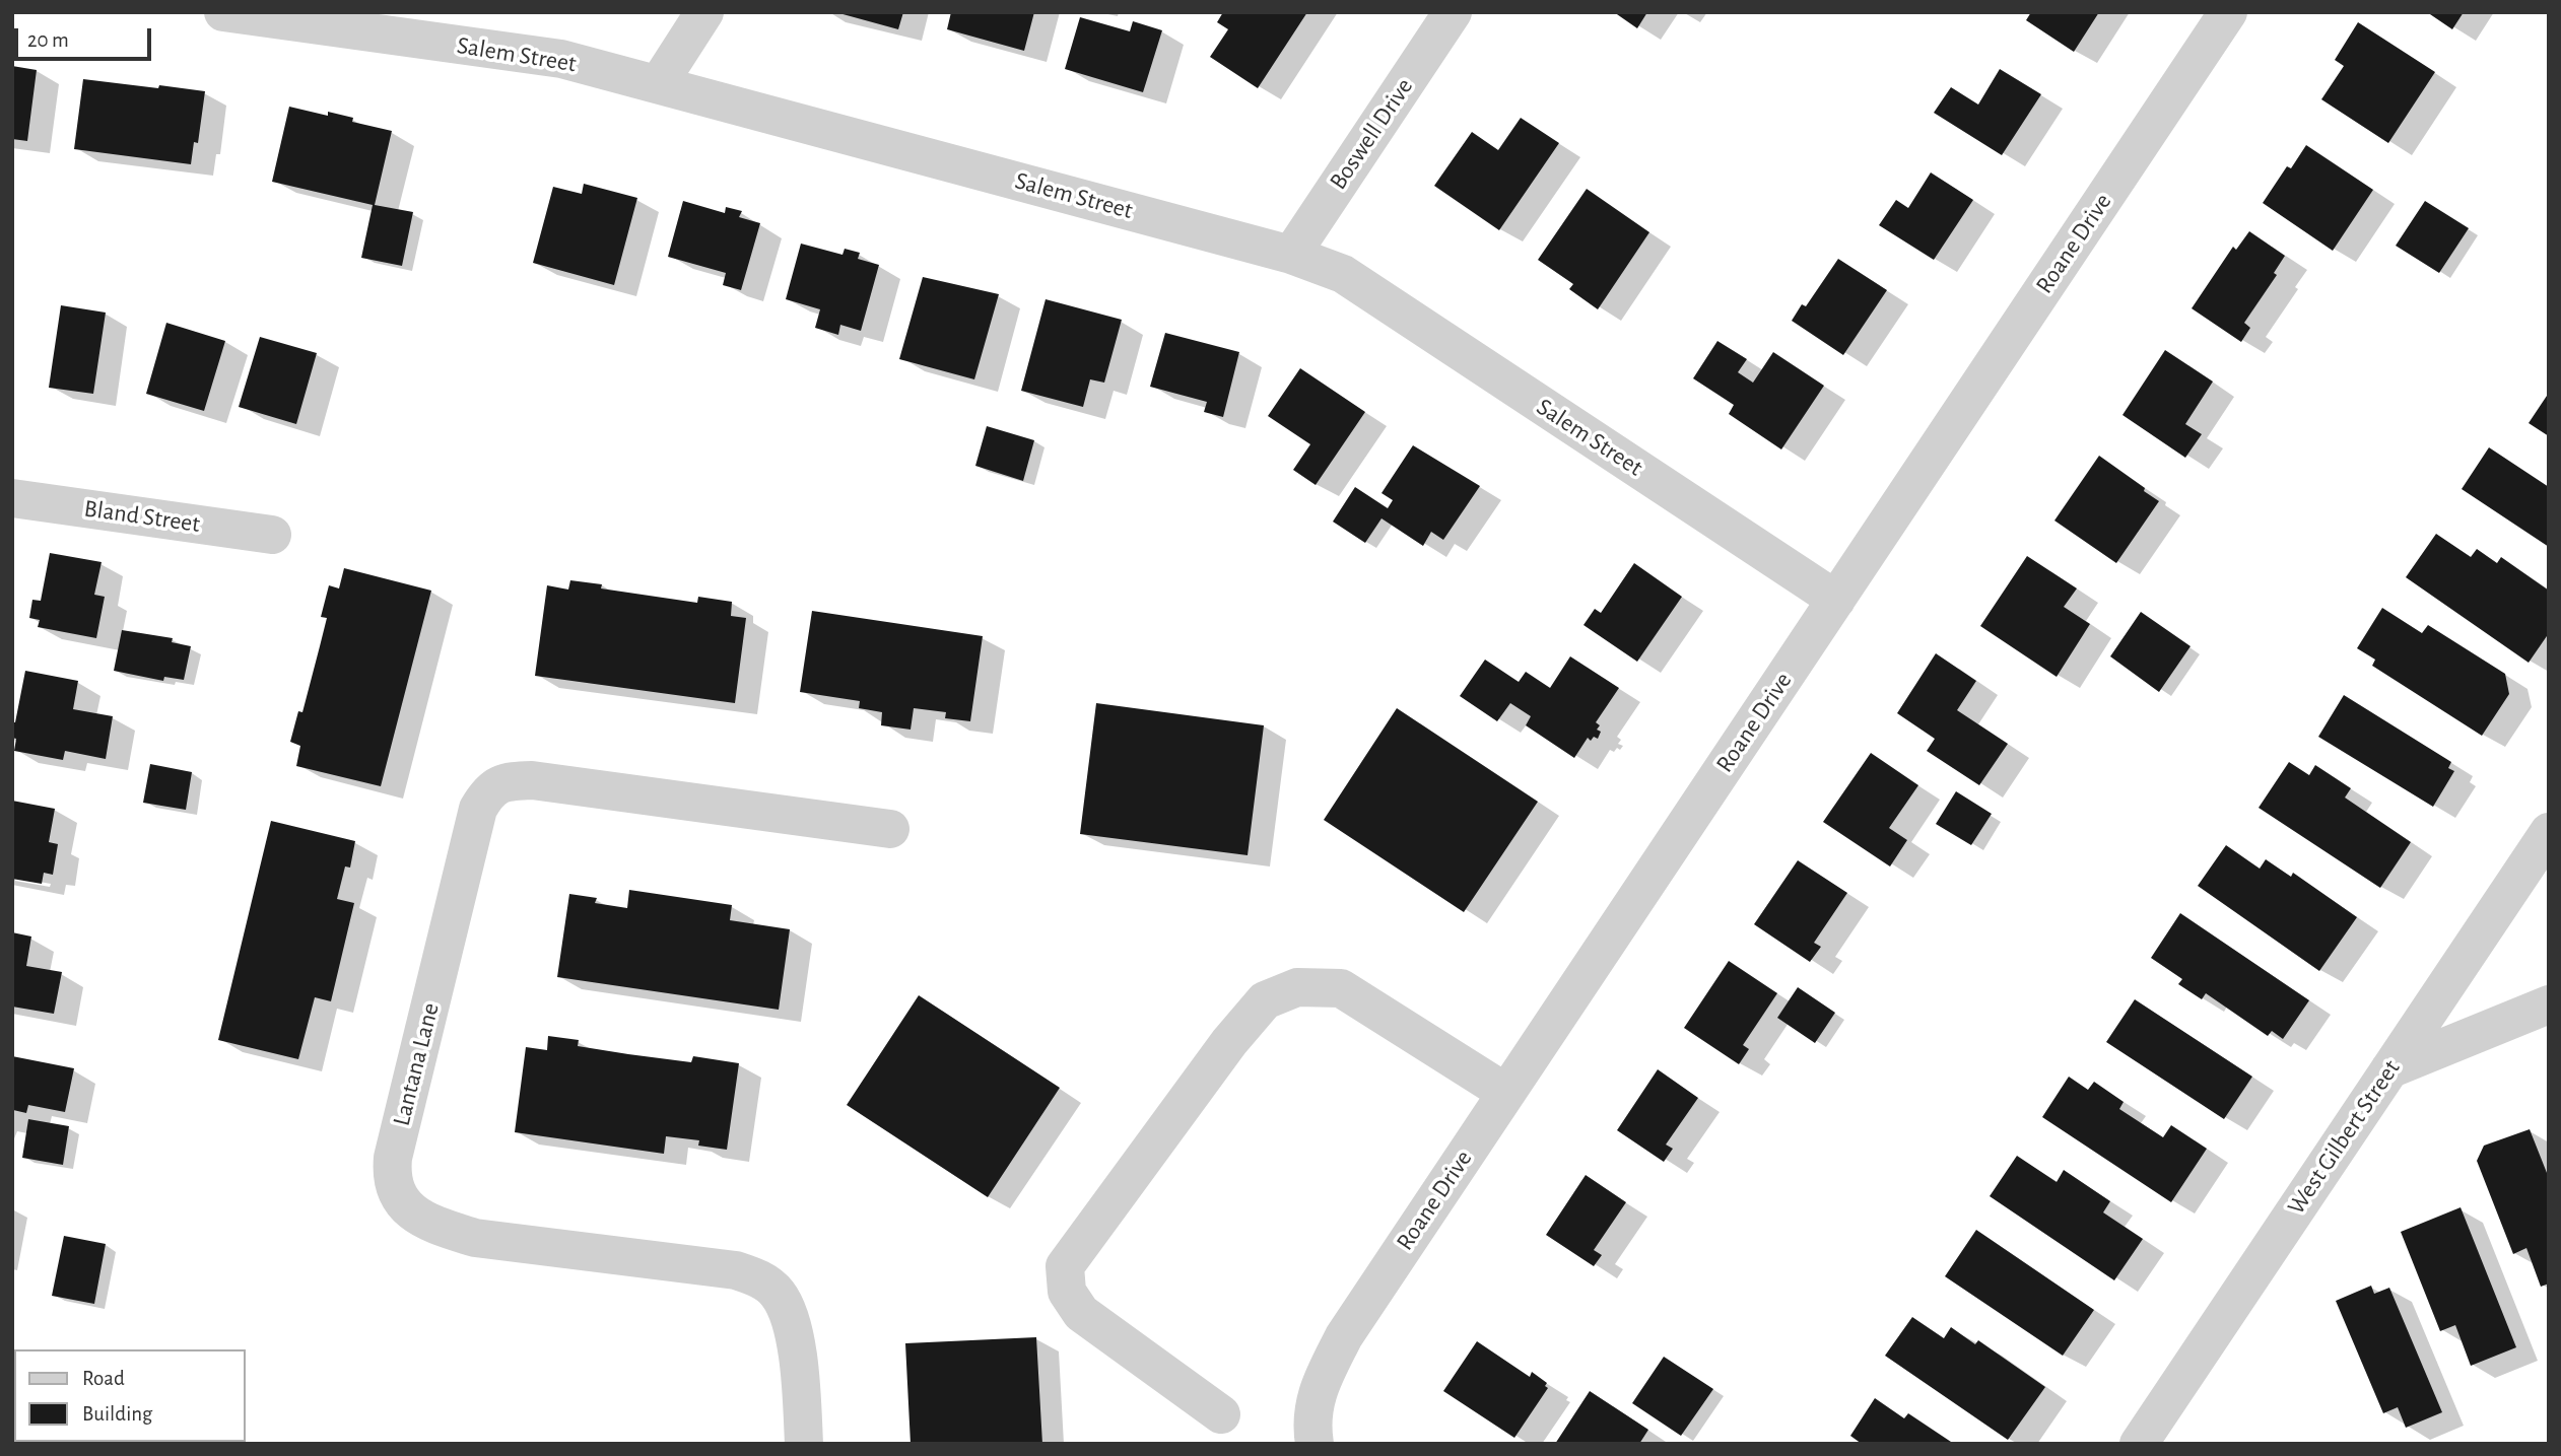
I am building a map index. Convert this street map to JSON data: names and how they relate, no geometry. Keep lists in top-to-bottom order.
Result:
{
  "streets": {
    "street": [
      "Salem Street",
      "Boswell Drive",
      "Roane Drive",
      "Bland Street",
      "Lantana Lane",
      "West Gilbert Street"
    ]
  },
  "crossings": [
    ["Salem Street", "Boswell Drive"],
    ["Salem Street", "Roane Drive"]
  ],
  "legend": ["Road", "Building"],
  "scale_bar": "20 m"
}
